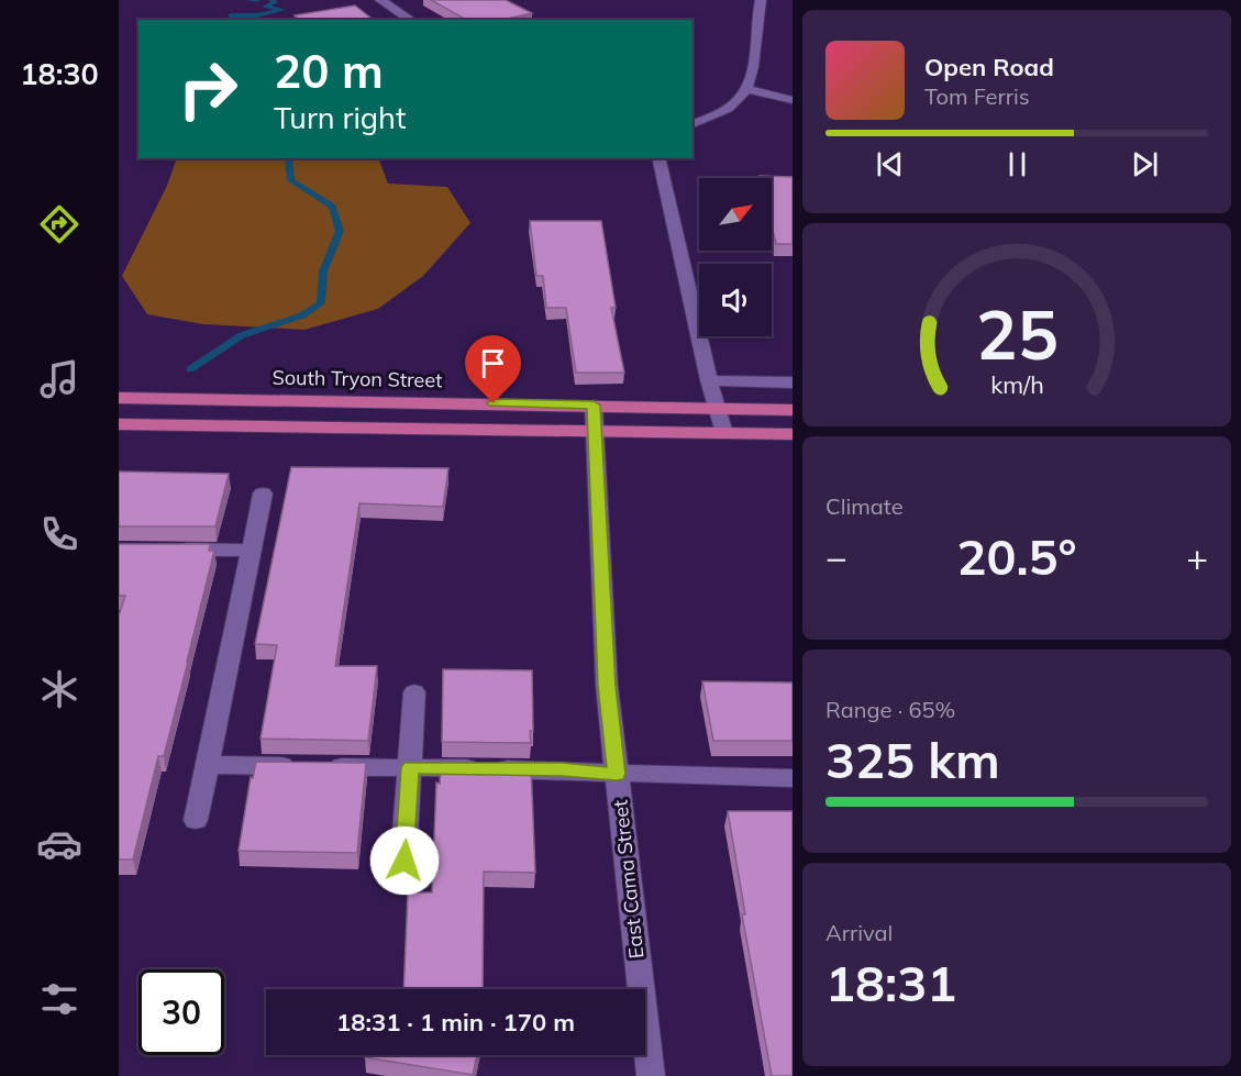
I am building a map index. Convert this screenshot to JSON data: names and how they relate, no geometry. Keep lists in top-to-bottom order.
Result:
{
  "streets": {
    "main road": ["South Tryon Street"],
    "street": ["East Cama Street"]
  },
  "crossings": [
    ["South Tryon Street", "East Cama Street"]
  ],
  "north": "top right",
  "page": {
    "tabs": "18:30",
    "turn": ["20 m", "Turn right"],
    "song": ["Open Road", "Tom Ferris"],
    "tile": [
      "Climate",
      ["Range · 65%", "325 km"],
      ["Arrival", "18:31"]
    ],
    "heat": ["−", "20.5°", "+"],
    "limit": "30",
    "trip": "18:31 · 1 min · 170 m",
    "gauge": ["25", "km/h"]
  }
}
